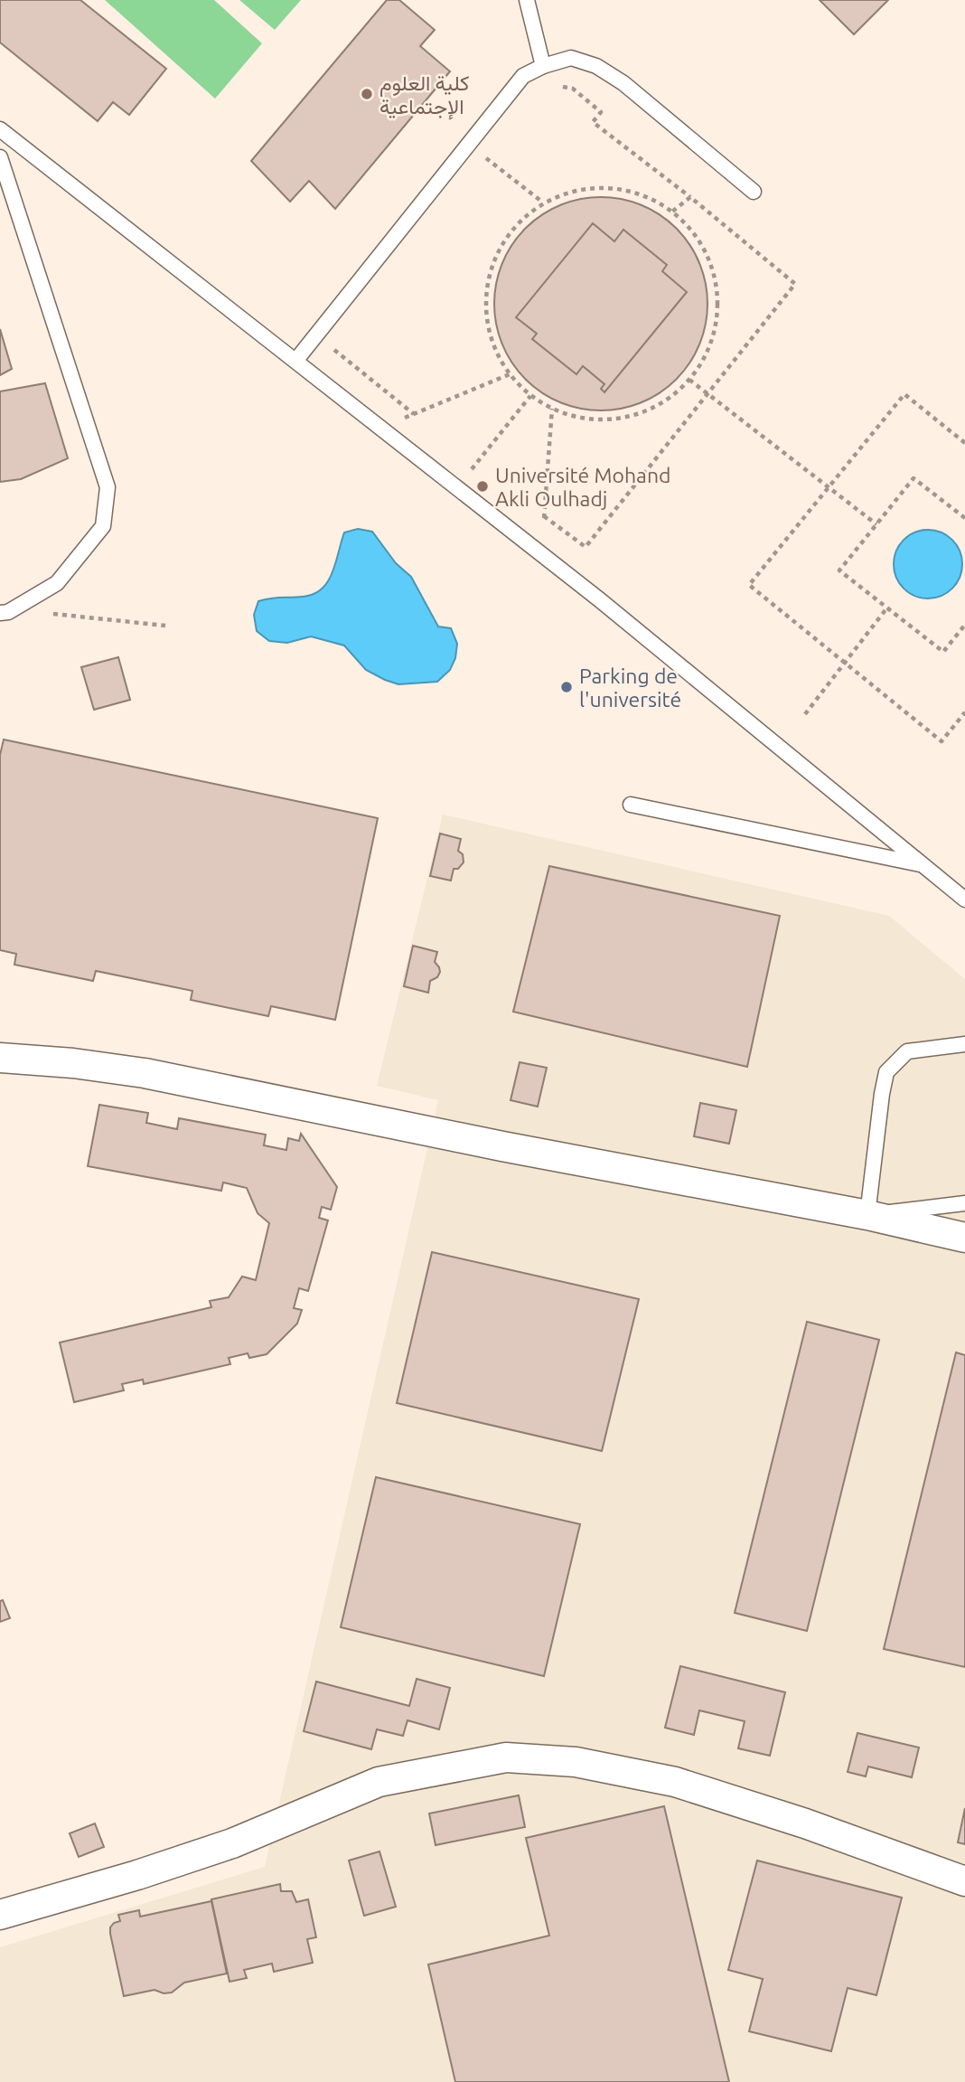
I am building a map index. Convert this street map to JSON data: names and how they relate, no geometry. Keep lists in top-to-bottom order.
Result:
{
  "places": ["كلية العلوم الإجتماعية", "Université Mohand Akli Oulhadj", "Parking de l'université"]
}
